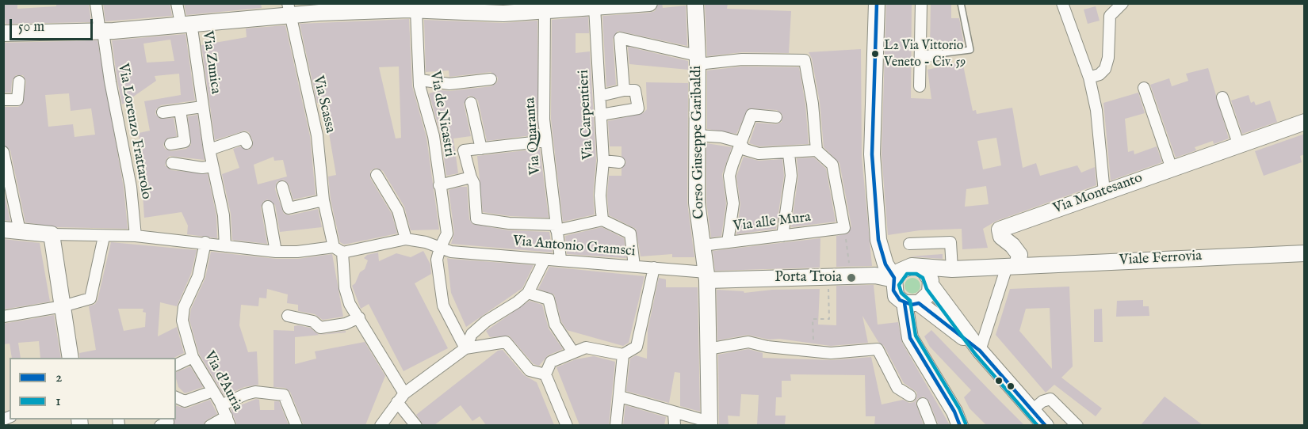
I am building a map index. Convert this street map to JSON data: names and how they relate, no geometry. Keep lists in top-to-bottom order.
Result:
{
  "streets": {
    "street": [
      "Via Zunica",
      "Via Scassa",
      "Via de Nicastri",
      "Via Carpentieri",
      "Via Lorenzo Frattarolo",
      "Via Quaranta",
      "Corso Giuseppe Garibaldi",
      "Via Montesanto",
      "Via alle Mura",
      "Via Antonio Gramsci",
      "Viale Ferrovia",
      "Via d'Auria"
    ]
  },
  "crossings": [
    ["Via de Nicastri", "Via Antonio Gramsci"],
    ["Via Quaranta", "Via Antonio Gramsci"],
    ["Corso Giuseppe Garibaldi", "Via alle Mura"],
    ["Corso Giuseppe Garibaldi", "Via Antonio Gramsci"],
    ["Via Montesanto", "Viale Ferrovia"]
  ],
  "places": ["L2 Via Vittorio Veneto - Civ. 59", "Porta Troia"],
  "lines": ["transit line 2", "transit line 1"],
  "legend": ["2", "1"],
  "scale_bar": "50 m"
}
